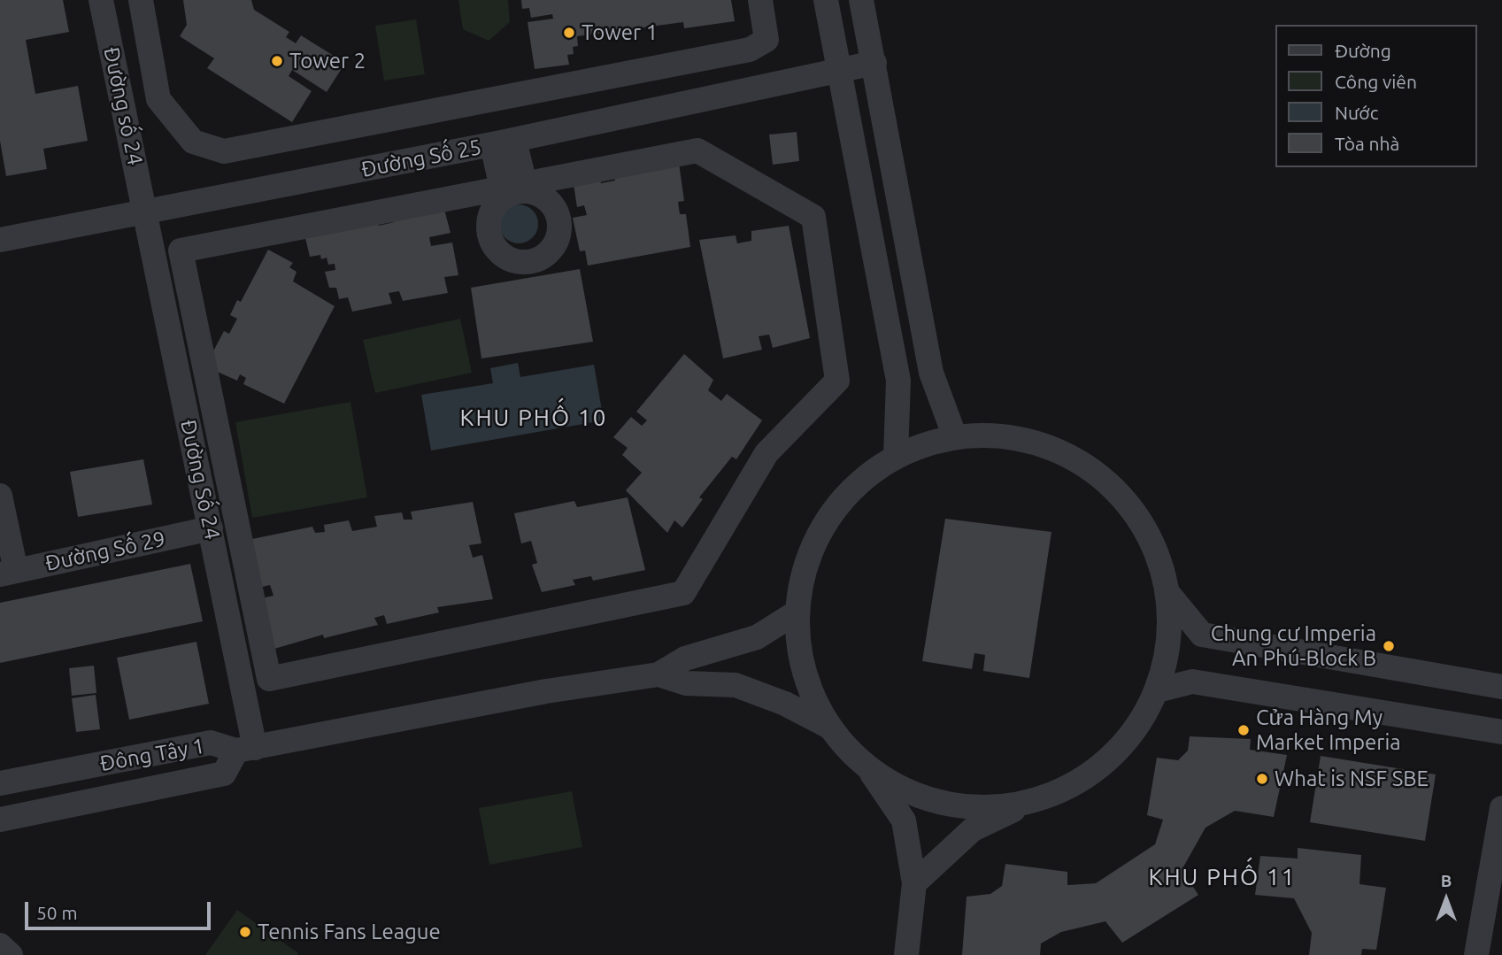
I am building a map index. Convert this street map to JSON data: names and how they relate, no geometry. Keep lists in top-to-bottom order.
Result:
{
  "streets": {
    "street": [
      "Đường số 24",
      "Đường Số 25",
      "Đường Số 24",
      "Đường Số 29",
      "Đông Tây 1"
    ]
  },
  "crossings": [
    ["Đường số 24", "Đường Số 25"],
    ["Đường số 24", "Đường Số 24"],
    ["Đường Số 25", "Đường Số 24"],
    ["Đường Số 24", "Đường Số 29"],
    ["Đường Số 24", "Đông Tây 1"]
  ],
  "districts": ["KHU PHỐ 10", "KHU PHỐ 11"],
  "places": [
    "Tower 1",
    "Tower 2",
    "Chung cư Imperia An Phú-Block B",
    "Cửa Hàng My Market Imperia",
    "What is NSF SBE",
    "Tennis Fans League"
  ],
  "legend": [
    "Đường",
    "Công viên",
    "Nước",
    "Tòa nhà"
  ],
  "scale_bar": "50 m",
  "north": "top"
}
